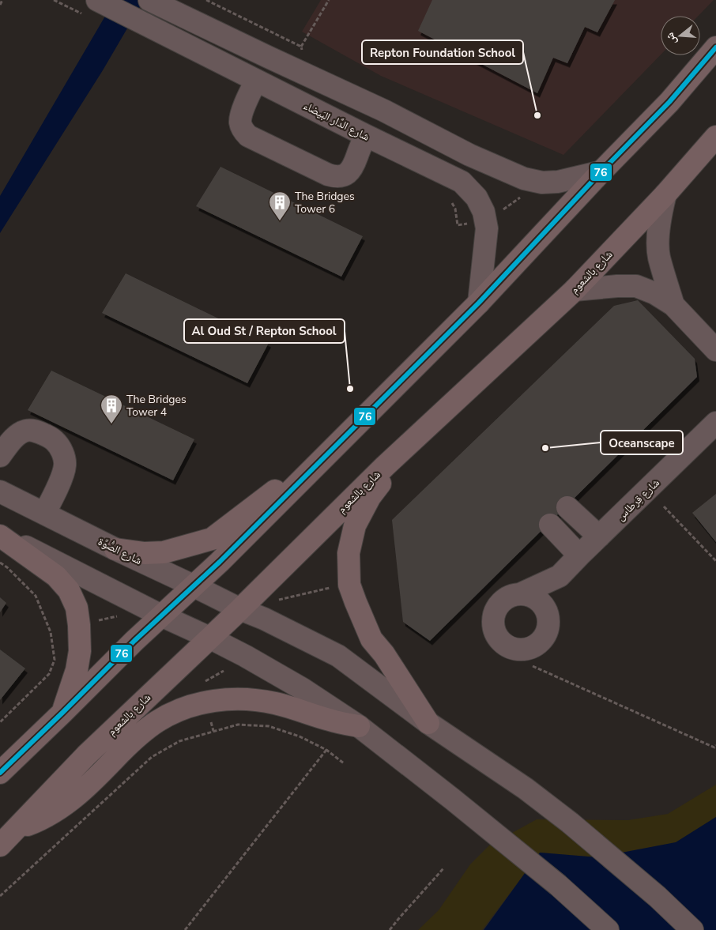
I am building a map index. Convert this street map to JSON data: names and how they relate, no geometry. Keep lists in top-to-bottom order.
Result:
{
  "streets": {
    "main road": ["شارع بالشعوم"],
    "street": ["شارع الدَّار البَيضاء", "شارع قِرطاس", "شارع الصُّوَّة"]
  },
  "crossings": [
    ["شارع بالشعوم", "شارع الصُّوَّة"]
  ],
  "places": {
    "other": ["Repton Foundation School", "Al Oud St / Repton School", "Oceanscape"],
    "building": ["The Bridges Tower 6", "The Bridges Tower 4"]
  },
  "lines": ["transit line 76"],
  "north": "left"
}
